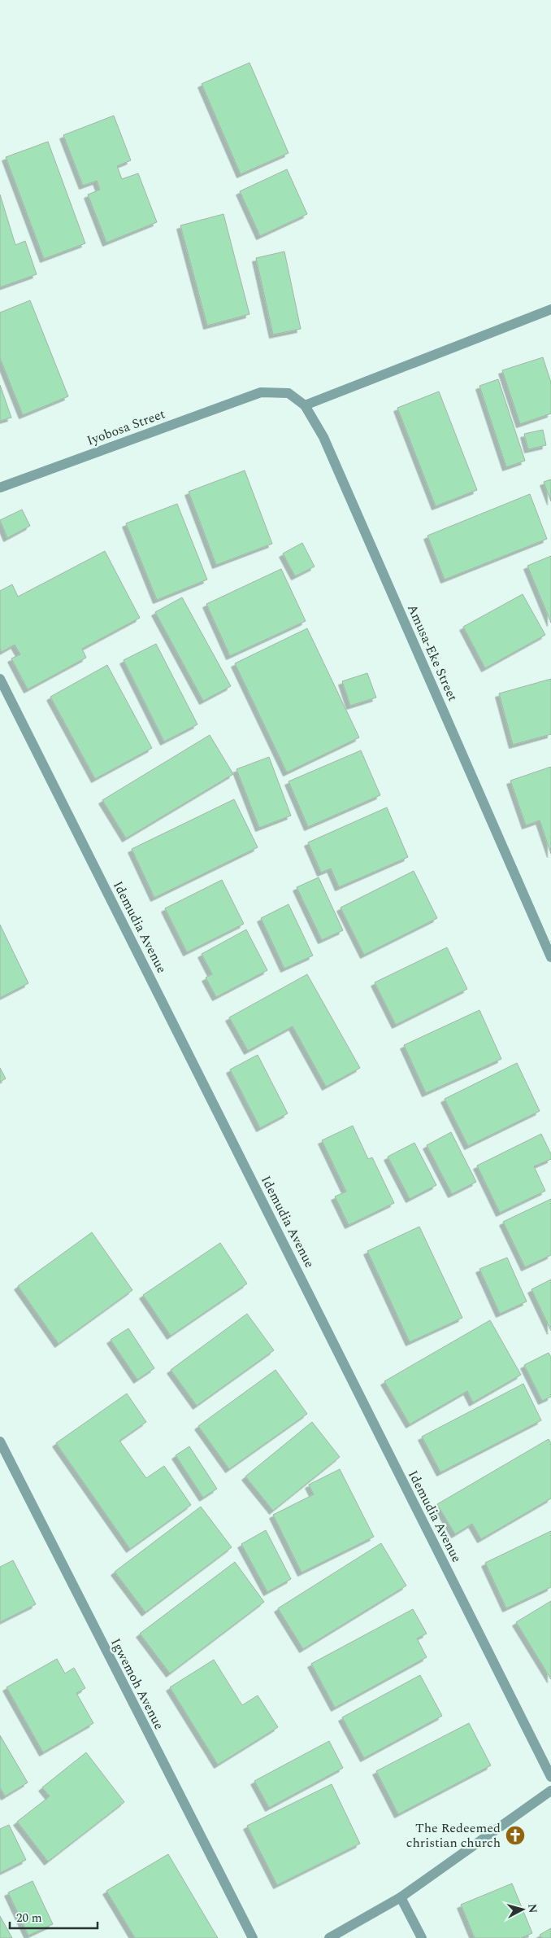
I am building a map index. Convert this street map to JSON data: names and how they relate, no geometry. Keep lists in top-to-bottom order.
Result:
{
  "streets": {
    "street": [
      "Iyobosa Street",
      "Amusa-Eke Street",
      "Idemudia Avenue",
      "Igwemoh Avenue"
    ]
  },
  "crossings": [
    ["Iyobosa Street", "Amusa-Eke Street"]
  ],
  "places": {
    "church": ["The Redeemed christian church"]
  },
  "scale_bar": "20 m",
  "north": "right"
}
